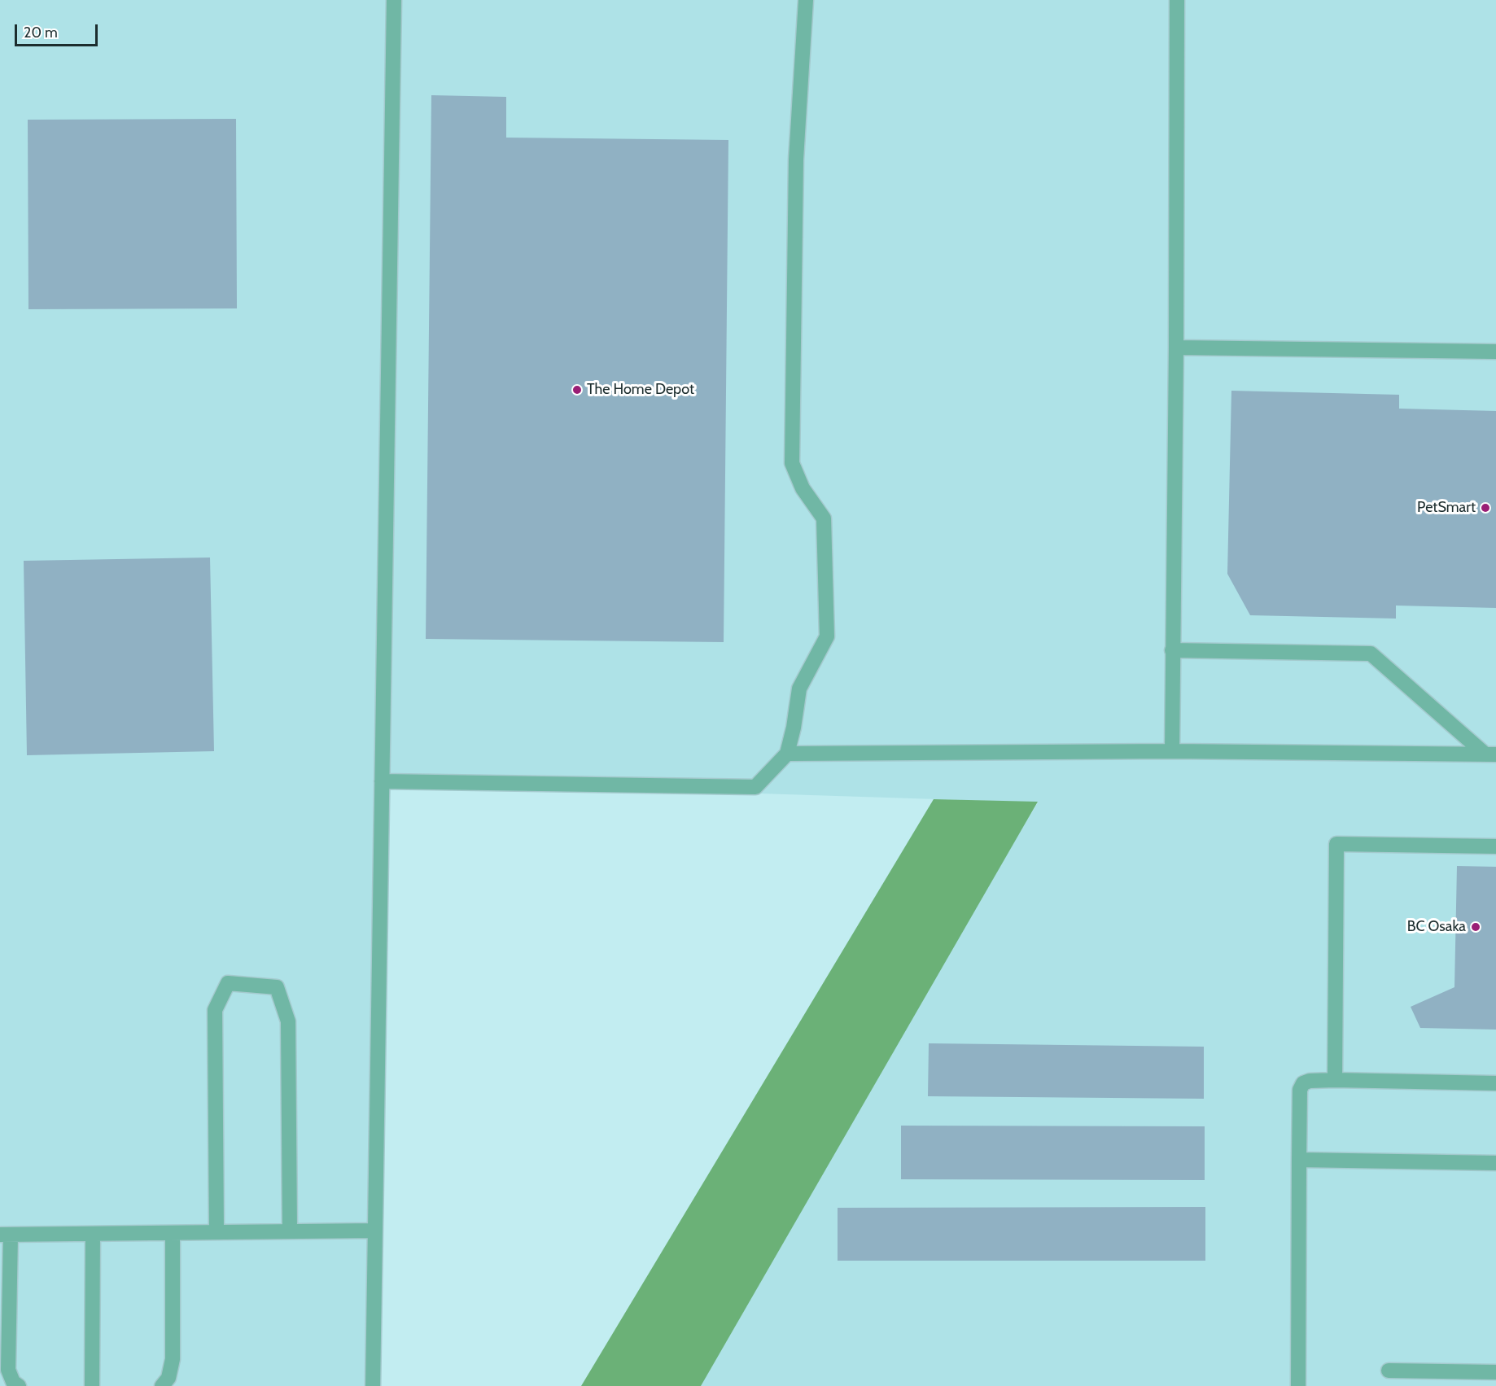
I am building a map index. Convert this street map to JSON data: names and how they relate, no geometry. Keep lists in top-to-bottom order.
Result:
{
  "places": ["The Home Depot", "PetSmart", "BC Osaka"],
  "scale_bar": "20 m"
}
